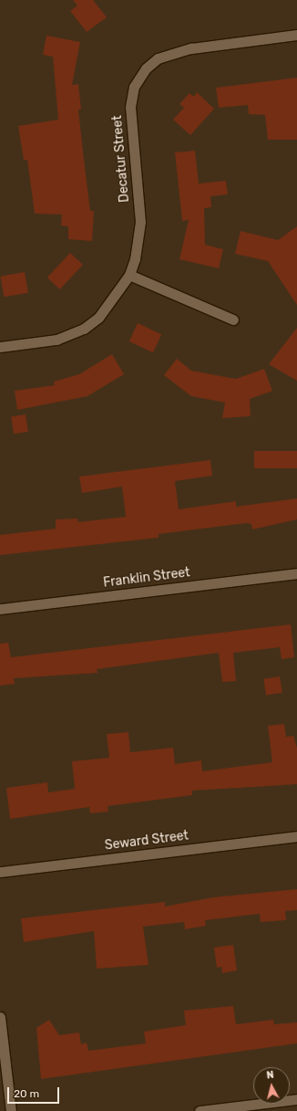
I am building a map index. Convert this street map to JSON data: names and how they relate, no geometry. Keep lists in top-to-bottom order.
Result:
{
  "streets": {
    "street": ["Decatur Street", "Franklin Street", "Seward Street"]
  },
  "scale_bar": "20 m",
  "north": "top"
}
